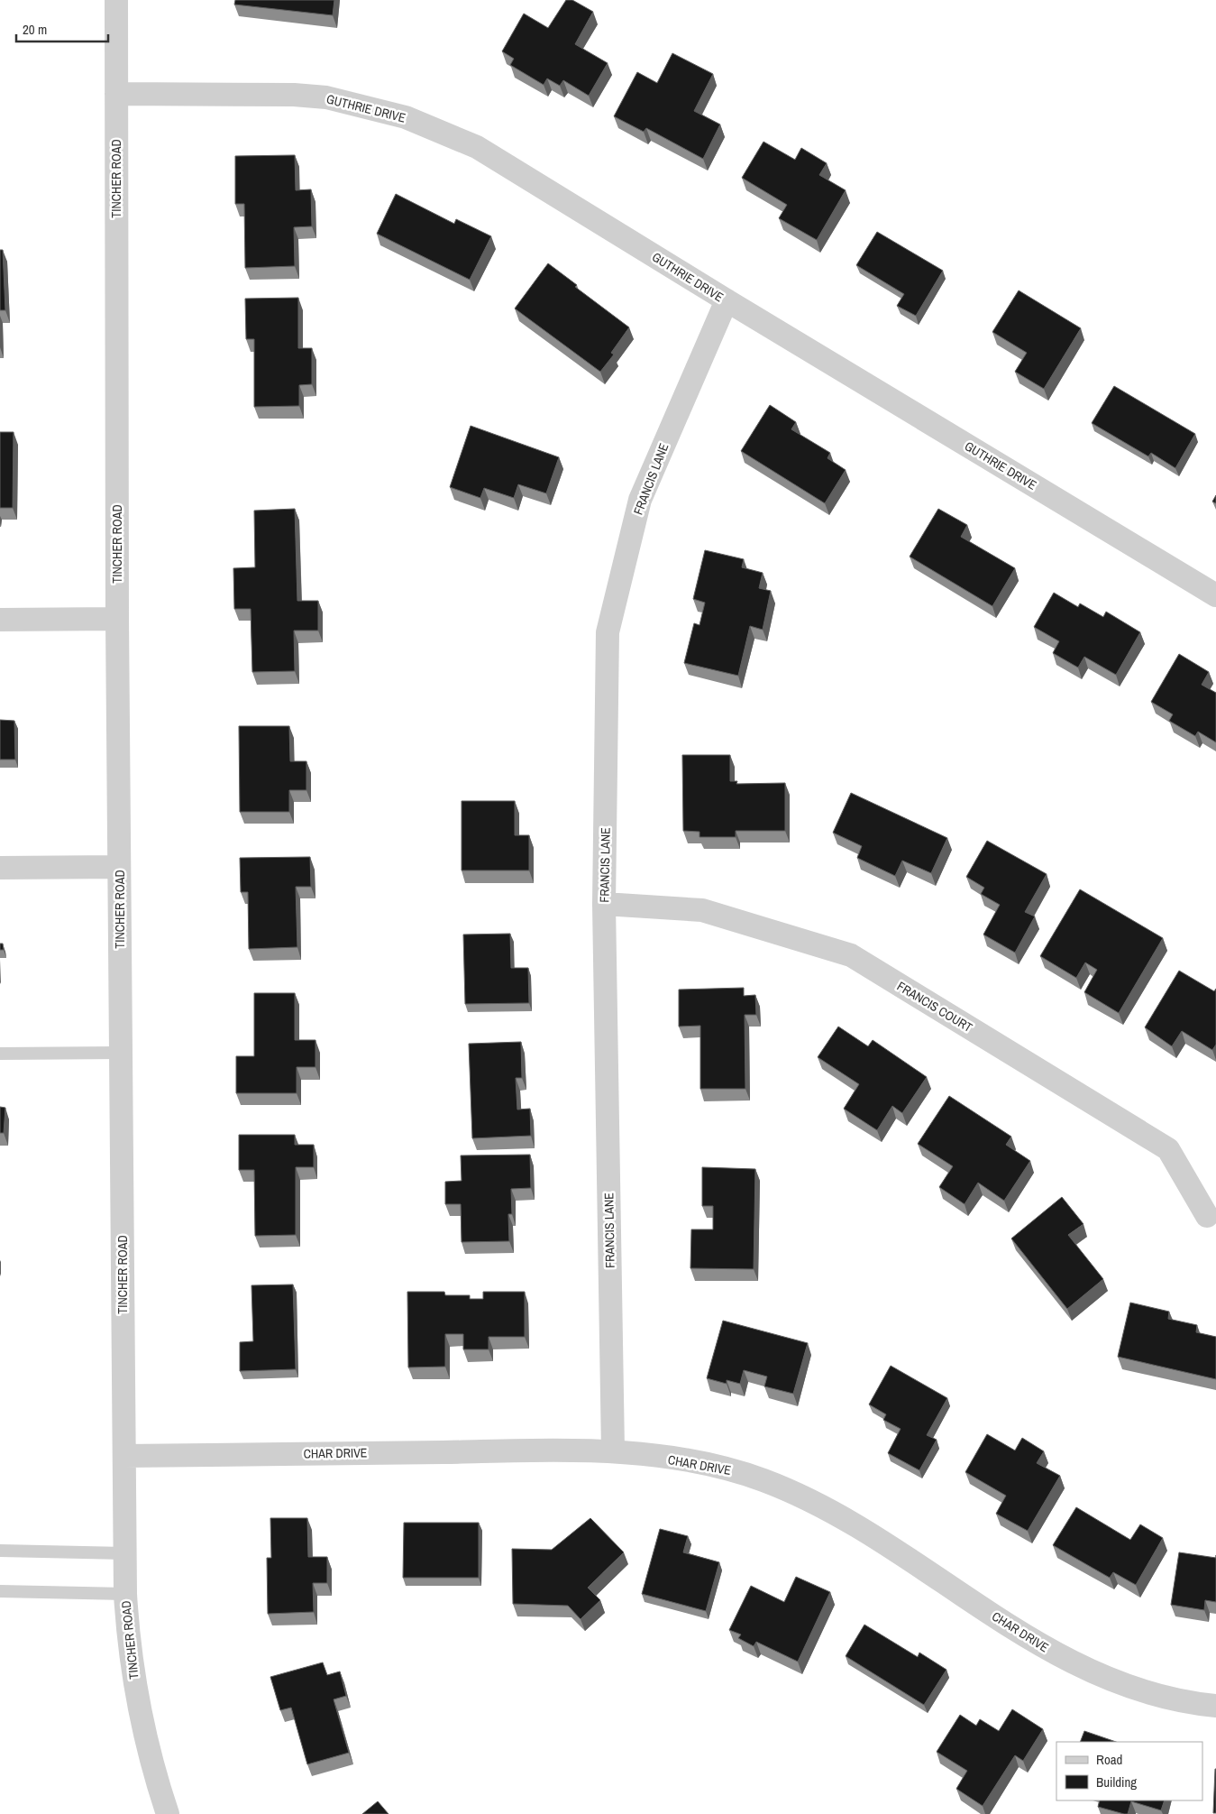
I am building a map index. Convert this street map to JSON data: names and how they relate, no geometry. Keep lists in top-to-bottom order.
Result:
{
  "streets": {
    "street": [
      "GUTHRIE DRIVE",
      "TINCHER ROAD",
      "FRANCIS LANE",
      "FRANCIS COURT",
      "CHAR DRIVE"
    ]
  },
  "crossings": [
    ["GUTHRIE DRIVE", "TINCHER ROAD"],
    ["GUTHRIE DRIVE", "FRANCIS LANE"],
    ["TINCHER ROAD", "CHAR DRIVE"],
    ["FRANCIS LANE", "FRANCIS COURT"],
    ["FRANCIS LANE", "CHAR DRIVE"]
  ],
  "legend": ["Road", "Building"],
  "scale_bar": "20 m"
}
